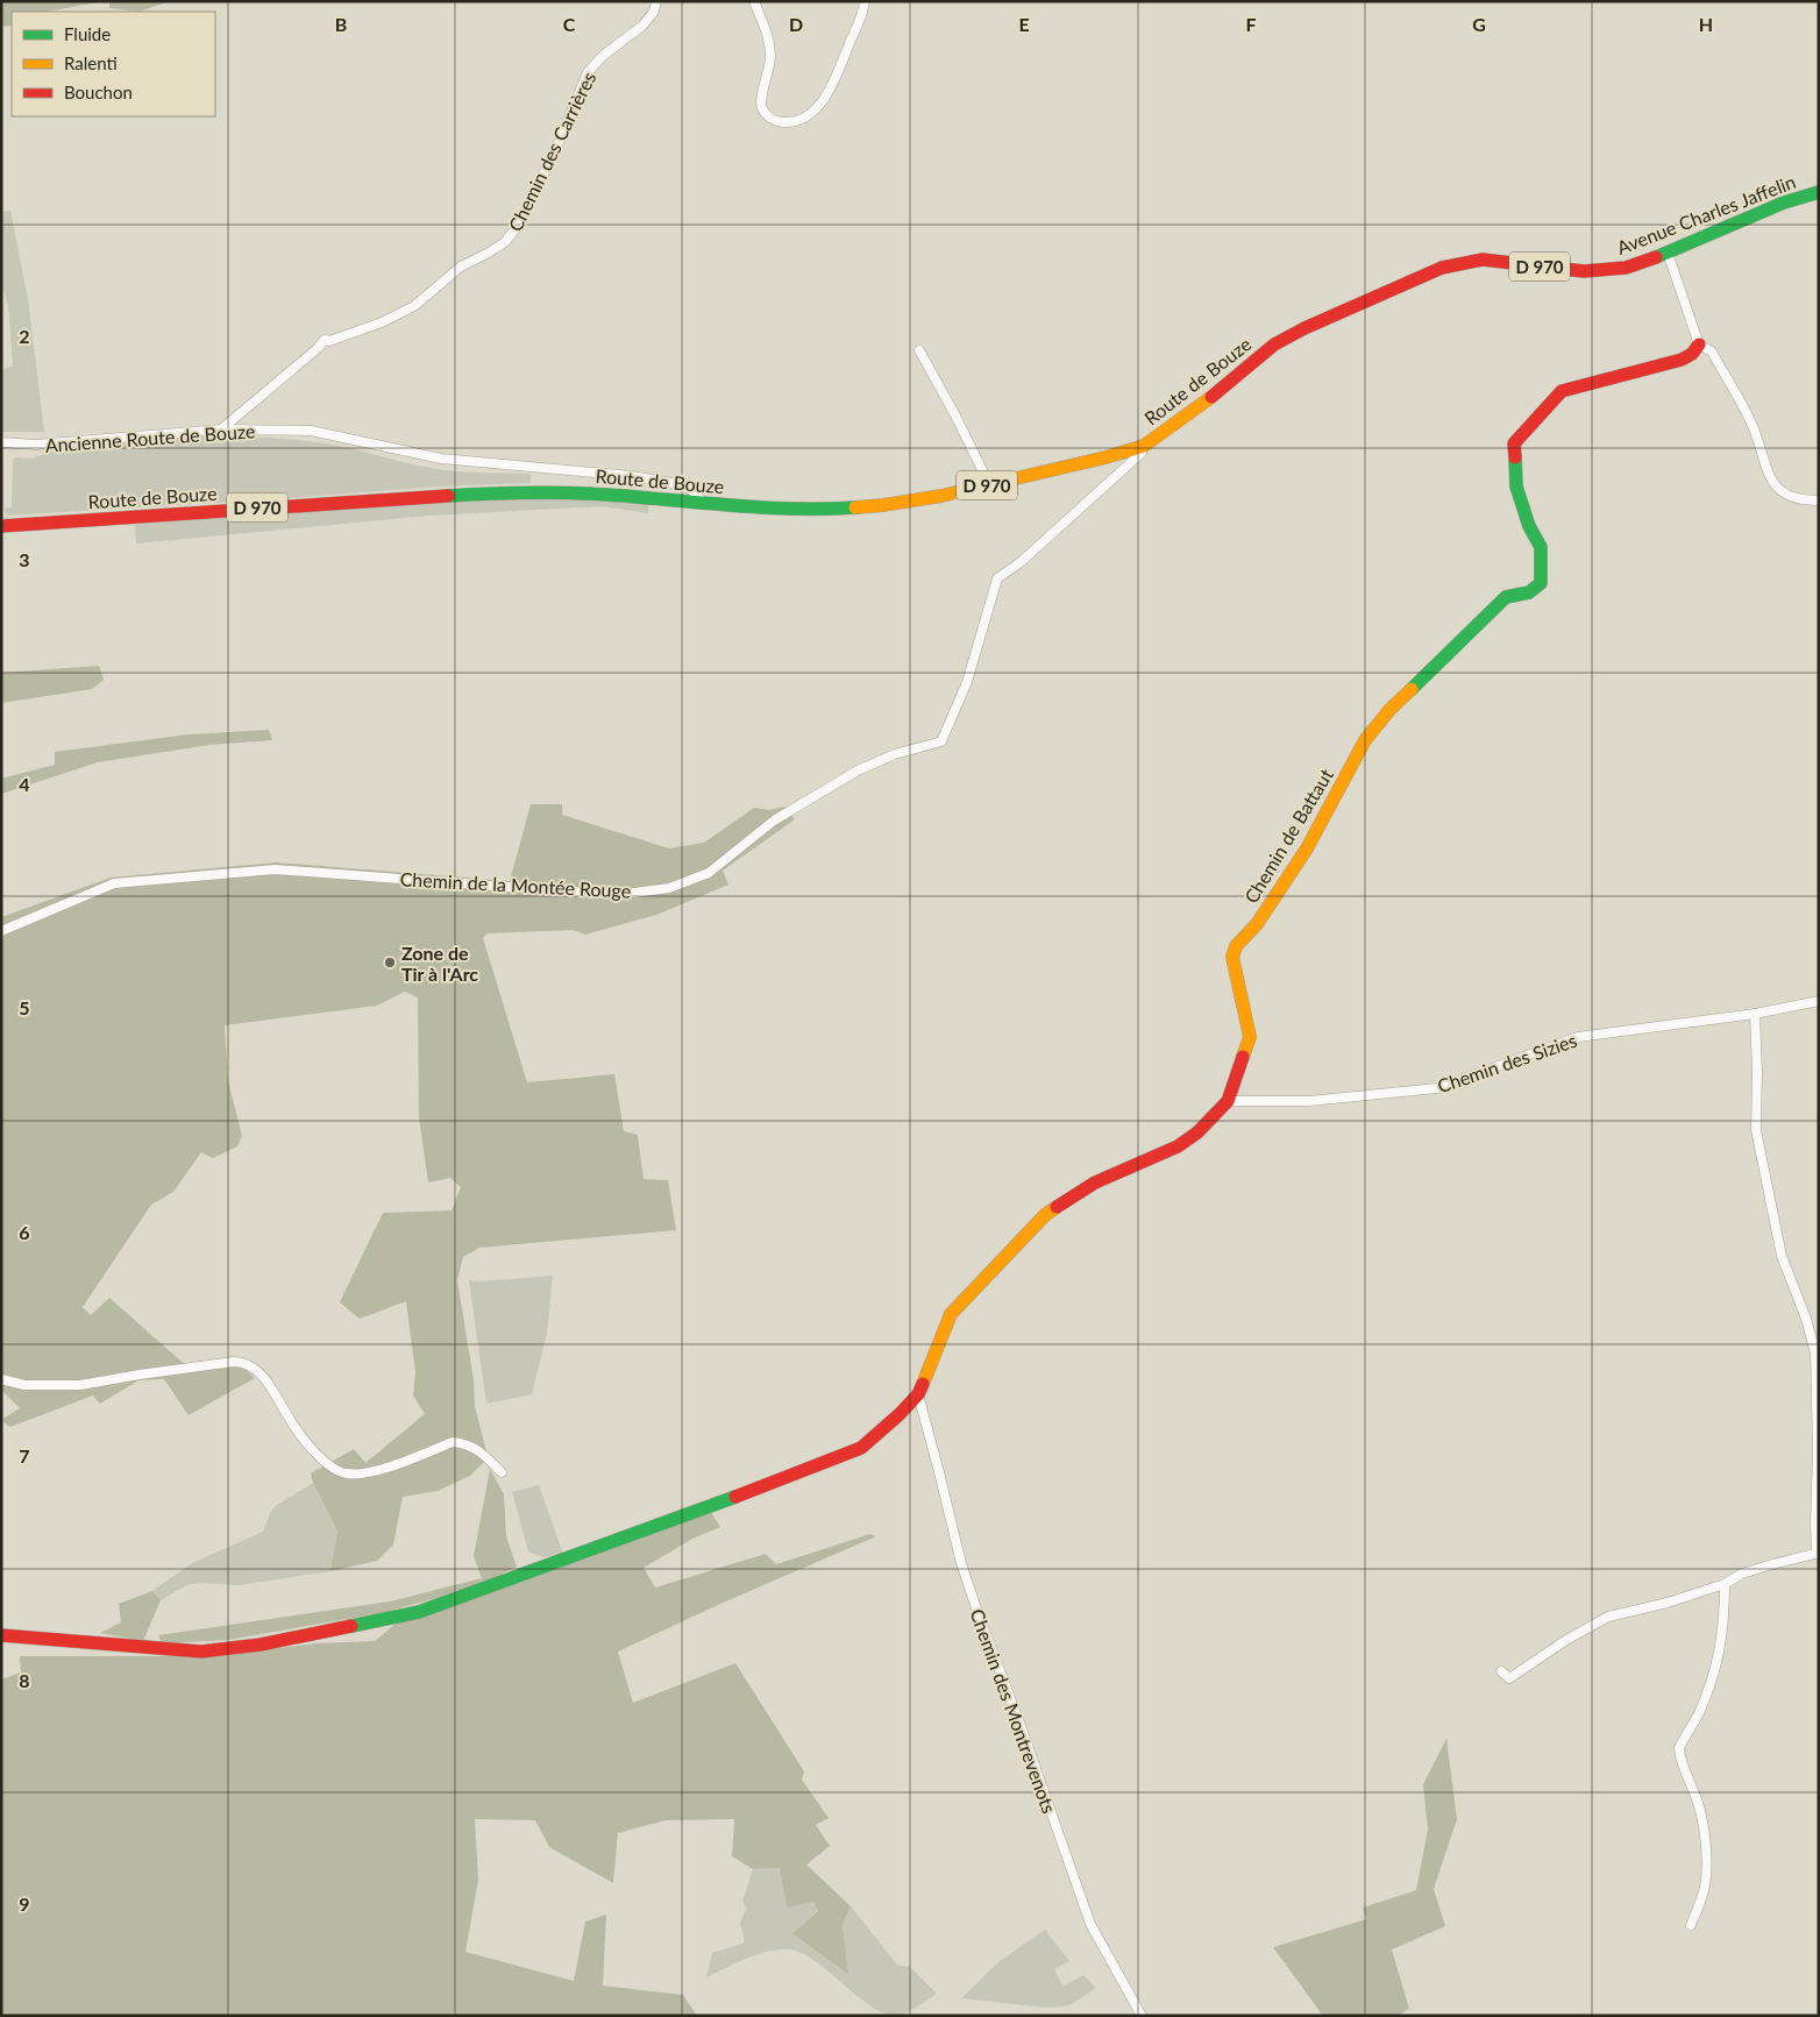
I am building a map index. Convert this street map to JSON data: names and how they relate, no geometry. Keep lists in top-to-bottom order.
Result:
{
  "streets": {
    "street": [
      "Chemin des Carrières",
      "Avenue Charles Jaffelin",
      "D 970",
      "Route de Bouze",
      "Ancienne Route de Bouze",
      "Chemin de Battaut",
      "Chemin de la Montée Rouge",
      "Chemin des Sizies",
      "Chemin des Montrevenots"
    ]
  },
  "crossings": [
    ["Chemin des Carrières", "Ancienne Route de Bouze"],
    ["Avenue Charles Jaffelin", "Route de Bouze"],
    ["Route de Bouze", "Ancienne Route de Bouze"],
    ["Route de Bouze", "Chemin de la Montée Rouge"],
    ["Chemin de Battaut", "Chemin des Sizies"],
    ["Chemin de Battaut", "Chemin des Montrevenots"]
  ],
  "places": ["Zone de Tir à l'Arc"],
  "legend": ["Fluide", "Ralenti", "Bouchon"],
  "grid": {
    "columns": [
      "B",
      "C",
      "D",
      "E",
      "F",
      "G",
      "H"
    ],
    "rows": [
      "2",
      "3",
      "4",
      "5",
      "6",
      "7",
      "8",
      "9"
    ]
  }
}
